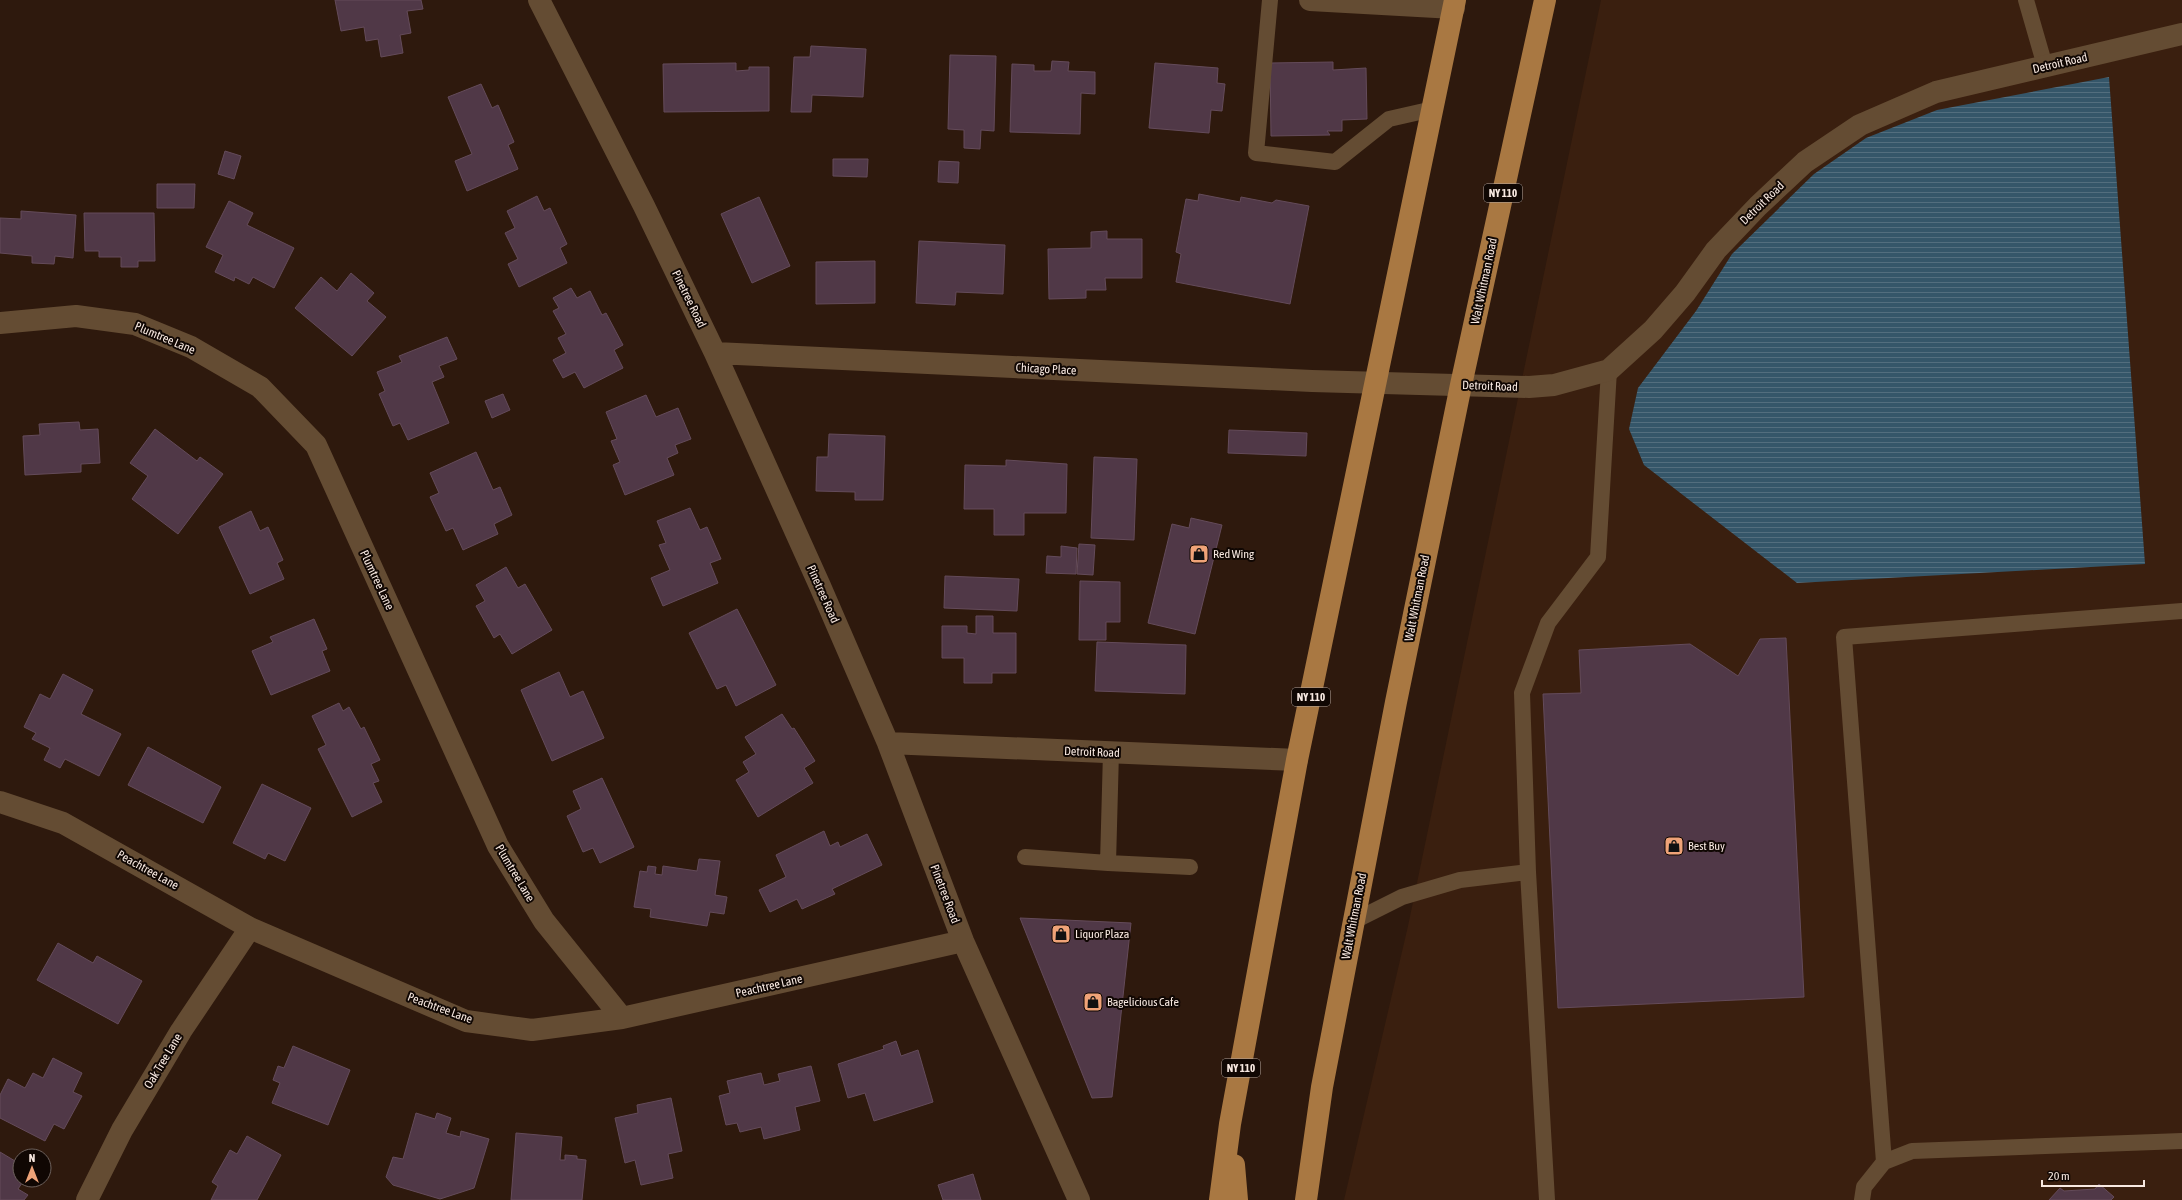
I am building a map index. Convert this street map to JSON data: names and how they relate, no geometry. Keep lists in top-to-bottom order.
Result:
{
  "streets": {
    "main road": ["NY 110", "Walt Whitman Road"],
    "street": [
      "Detroit Road",
      "Pinetree Road",
      "Plumtree Lane",
      "Chicago Place",
      "Peachtree Lane",
      "Oak Tree Lane"
    ]
  },
  "crossings": [
    ["Detroit Road", "NY 110"],
    ["Detroit Road", "Walt Whitman Road"],
    ["Detroit Road", "Pinetree Road"],
    ["Detroit Road", "Chicago Place"],
    ["NY 110", "Chicago Place"],
    ["Pinetree Road", "Chicago Place"],
    ["Pinetree Road", "Peachtree Lane"],
    ["Plumtree Lane", "Peachtree Lane"],
    ["Peachtree Lane", "Oak Tree Lane"]
  ],
  "places": {
    "shop": [
      "Red Wing",
      "Best Buy",
      "Liquor Plaza",
      "Bagelicious Cafe"
    ]
  },
  "scale_bar": "20 m",
  "north": "top"
}
